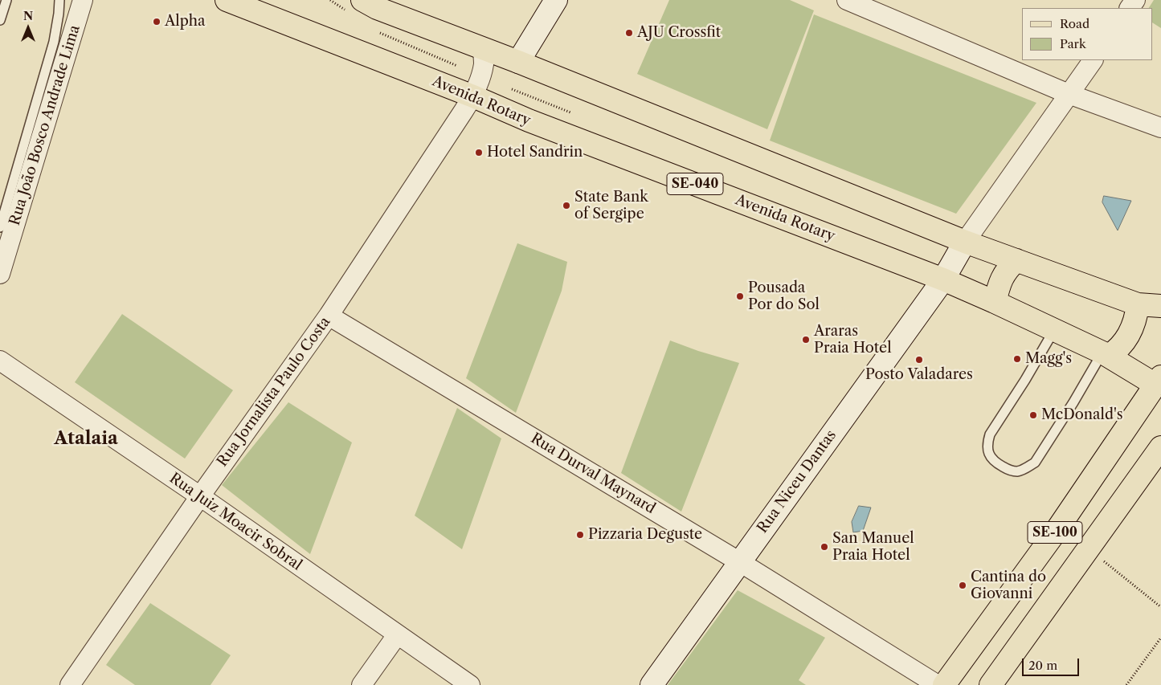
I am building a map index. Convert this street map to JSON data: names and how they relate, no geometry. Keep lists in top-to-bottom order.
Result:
{
  "streets": {
    "main road": ["Avenida Rotary", "SE-040", "SE-100"],
    "street": [
      "Rua João Bosco Andrade Lima",
      "Rua Jornalista Paulo Costa",
      "Rua Durval Maynard",
      "Rua Niceu Dantas",
      "Rua Juiz Moacir Sobral"
    ]
  },
  "crossings": [
    ["Avenida Rotary", "Rua Jornalista Paulo Costa"],
    ["Avenida Rotary", "Rua Niceu Dantas"],
    ["Avenida Rotary", "SE-100"],
    ["Rua Jornalista Paulo Costa", "Rua Durval Maynard"],
    ["Rua Jornalista Paulo Costa", "Rua Juiz Moacir Sobral"],
    ["Rua Durval Maynard", "Rua Niceu Dantas"]
  ],
  "districts": ["Atalaia"],
  "places": [
    "Alpha",
    "AJU Crossfit",
    "Hotel Sandrin",
    "State Bank of Sergipe",
    "Pousada Por do Sol",
    "Araras Praia Hotel",
    "Magg's",
    "Posto Valadares",
    "McDonald's",
    "Pizzaria Deguste",
    "San Manuel Praia Hotel",
    "Cantina do Giovanni"
  ],
  "legend": ["Road", "Park"],
  "scale_bar": "20 m",
  "north": "top"
}
